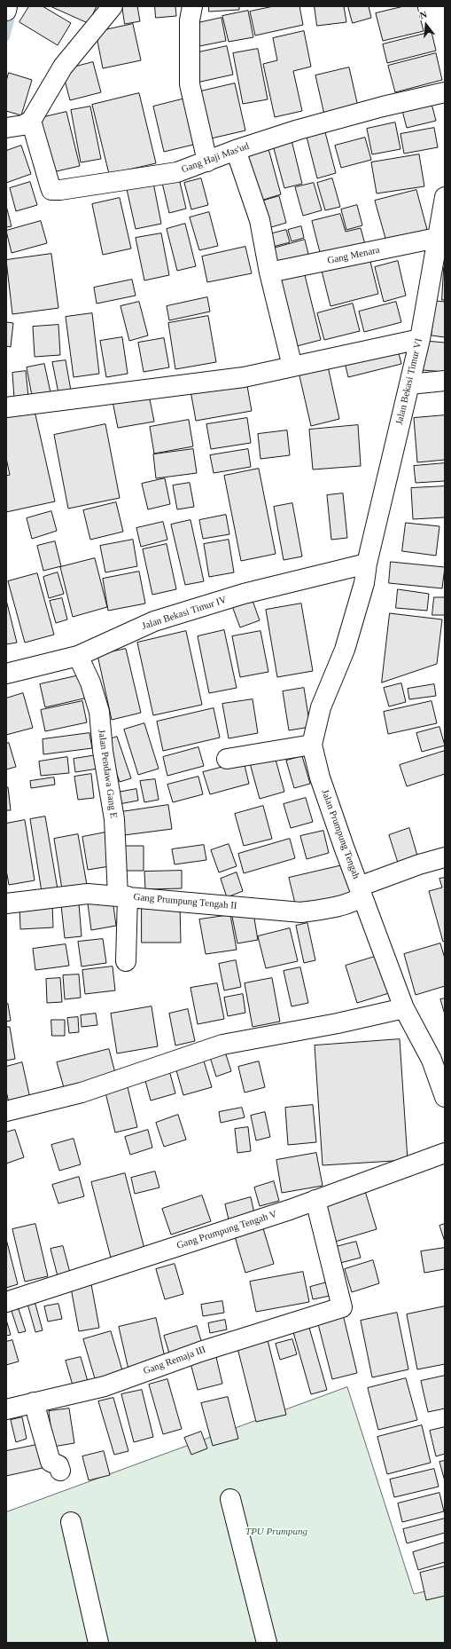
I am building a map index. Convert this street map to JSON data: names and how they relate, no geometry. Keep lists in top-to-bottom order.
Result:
{
  "streets": {
    "street": [
      "Gang Haji Mas'ud",
      "Gang Menara",
      "Jalan Bekasi Timur VI",
      "Jalan Bekasi Timur IV",
      "Jalan Pendawa Gang E",
      "Jalan Prumpung Tengah",
      "Gang Prumpung Tengah II",
      "Gang Prumpung Tengah V",
      "Gang Remaja III"
    ]
  },
  "crossings": [
    ["Gang Menara", "Jalan Bekasi Timur VI"],
    ["Jalan Bekasi Timur VI", "Jalan Bekasi Timur IV"],
    ["Jalan Bekasi Timur VI", "Jalan Prumpung Tengah"],
    ["Jalan Bekasi Timur IV", "Jalan Pendawa Gang E"],
    ["Jalan Bekasi Timur IV", "Jalan Prumpung Tengah"],
    ["Jalan Pendawa Gang E", "Gang Prumpung Tengah II"],
    ["Jalan Prumpung Tengah", "Gang Prumpung Tengah II"],
    ["Gang Prumpung Tengah V", "Gang Remaja III"]
  ],
  "parks": ["TPU Prumpung"],
  "north": "top"
}
